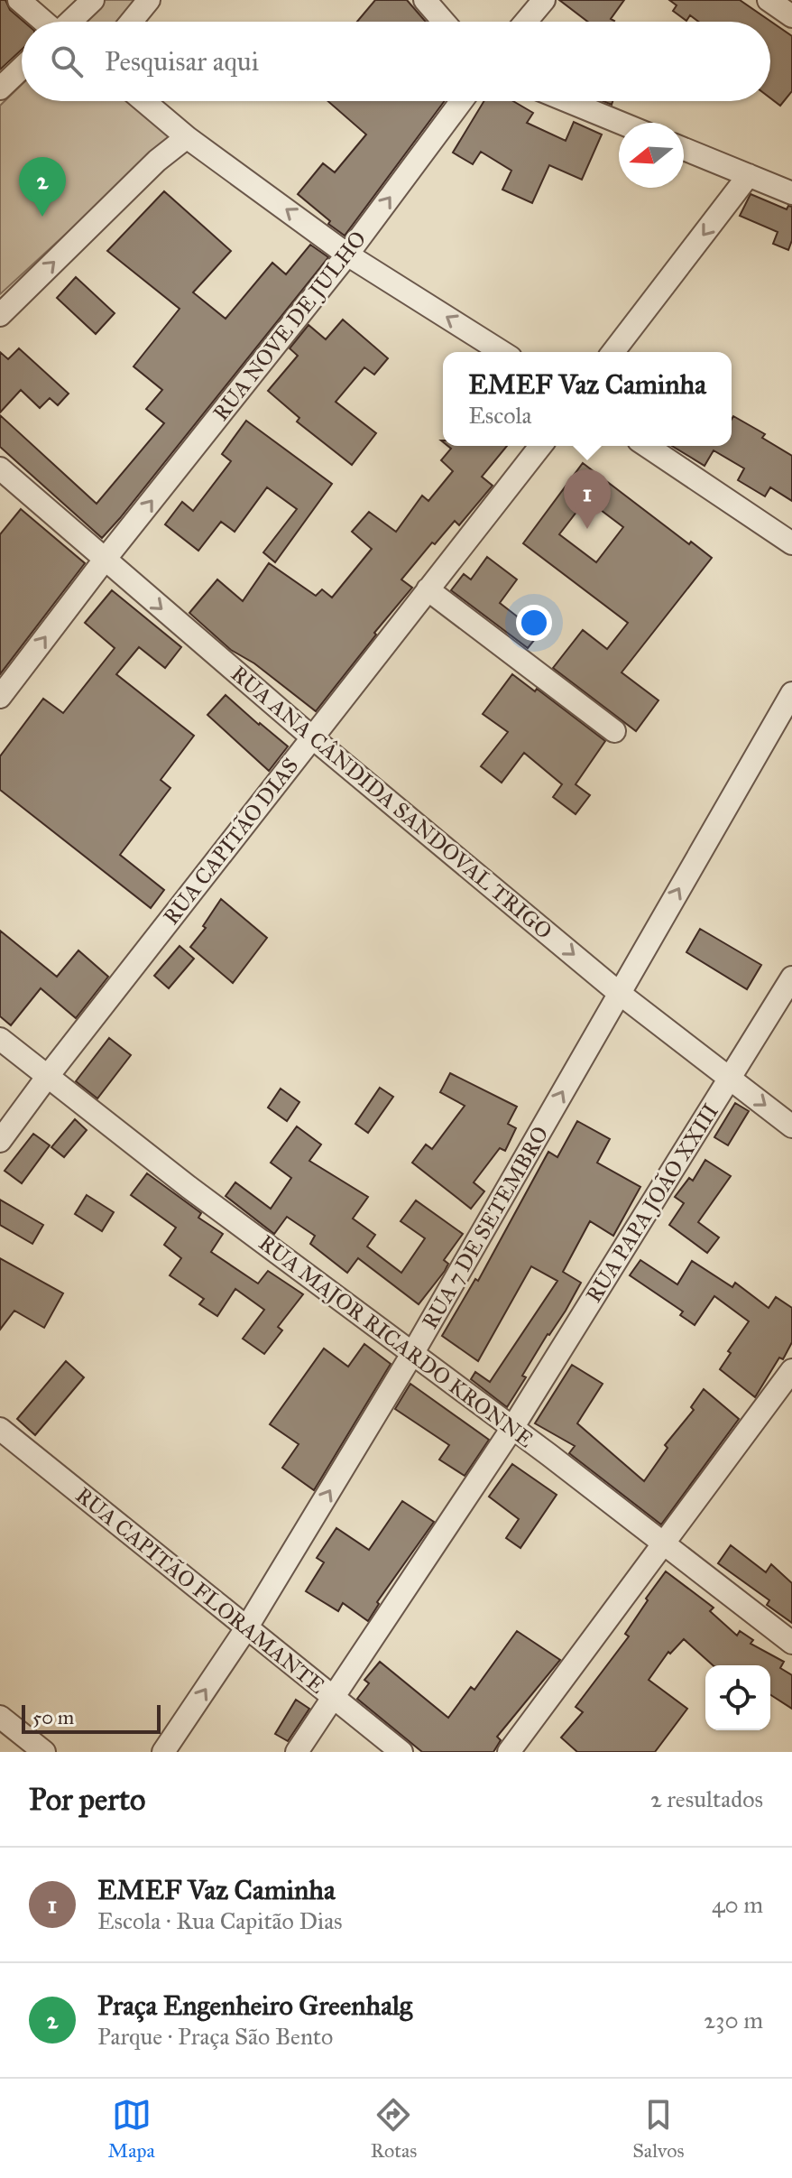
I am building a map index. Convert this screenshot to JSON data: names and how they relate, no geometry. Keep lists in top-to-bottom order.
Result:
{
  "streets": {
    "street": [
      "RUA NOVE DE JULHO",
      "RUA ANA CÂNDIDA SANDOVAL TRIGO",
      "RUA CAPITÃO DIAS",
      "RUA PAPA JOÃO XXIII",
      "RUA 7 DE SETEMBRO",
      "RUA MAJOR RICARDO KRONNE",
      "RUA CAPITÃO FLORAMANTE"
    ]
  },
  "crossings": [
    ["RUA NOVE DE JULHO", "RUA ANA CÂNDIDA SANDOVAL TRIGO"],
    ["RUA ANA CÂNDIDA SANDOVAL TRIGO", "RUA CAPITÃO DIAS"],
    ["RUA ANA CÂNDIDA SANDOVAL TRIGO", "RUA PAPA JOÃO XXIII"],
    ["RUA ANA CÂNDIDA SANDOVAL TRIGO", "RUA 7 DE SETEMBRO"],
    ["RUA CAPITÃO DIAS", "RUA MAJOR RICARDO KRONNE"],
    ["RUA PAPA JOÃO XXIII", "RUA MAJOR RICARDO KRONNE"],
    ["RUA PAPA JOÃO XXIII", "RUA CAPITÃO FLORAMANTE"],
    ["RUA 7 DE SETEMBRO", "RUA MAJOR RICARDO KRONNE"],
    ["RUA 7 DE SETEMBRO", "RUA CAPITÃO FLORAMANTE"]
  ],
  "one_way": ["RUA NOVE DE JULHO", "RUA ANA CÂNDIDA SANDOVAL TRIGO", "RUA 7 DE SETEMBRO"],
  "scale_bar": "50 m",
  "north": "left",
  "page": {
    "search": "Pesquisar aqui",
    "pins": ["2", "1"],
    "popup": ["EMEF Vaz Caminha", "Escola"],
    "scale": "50 m",
    "heading": ["Por perto", "2 resultados"],
    "list": [
      {
        "mark": "1",
        "name": "EMEF Vaz Caminha",
        "note": "Escola · Rua Capitão Dias",
        "value": "40 m"
      },
      {
        "mark": "2",
        "name": "Praça Engenheiro Greenhalg",
        "note": "Parque · Praça São Bento",
        "value": "230 m"
      }
    ],
    "nav": ["Mapa", "Rotas", "Salvos"]
  }
}
